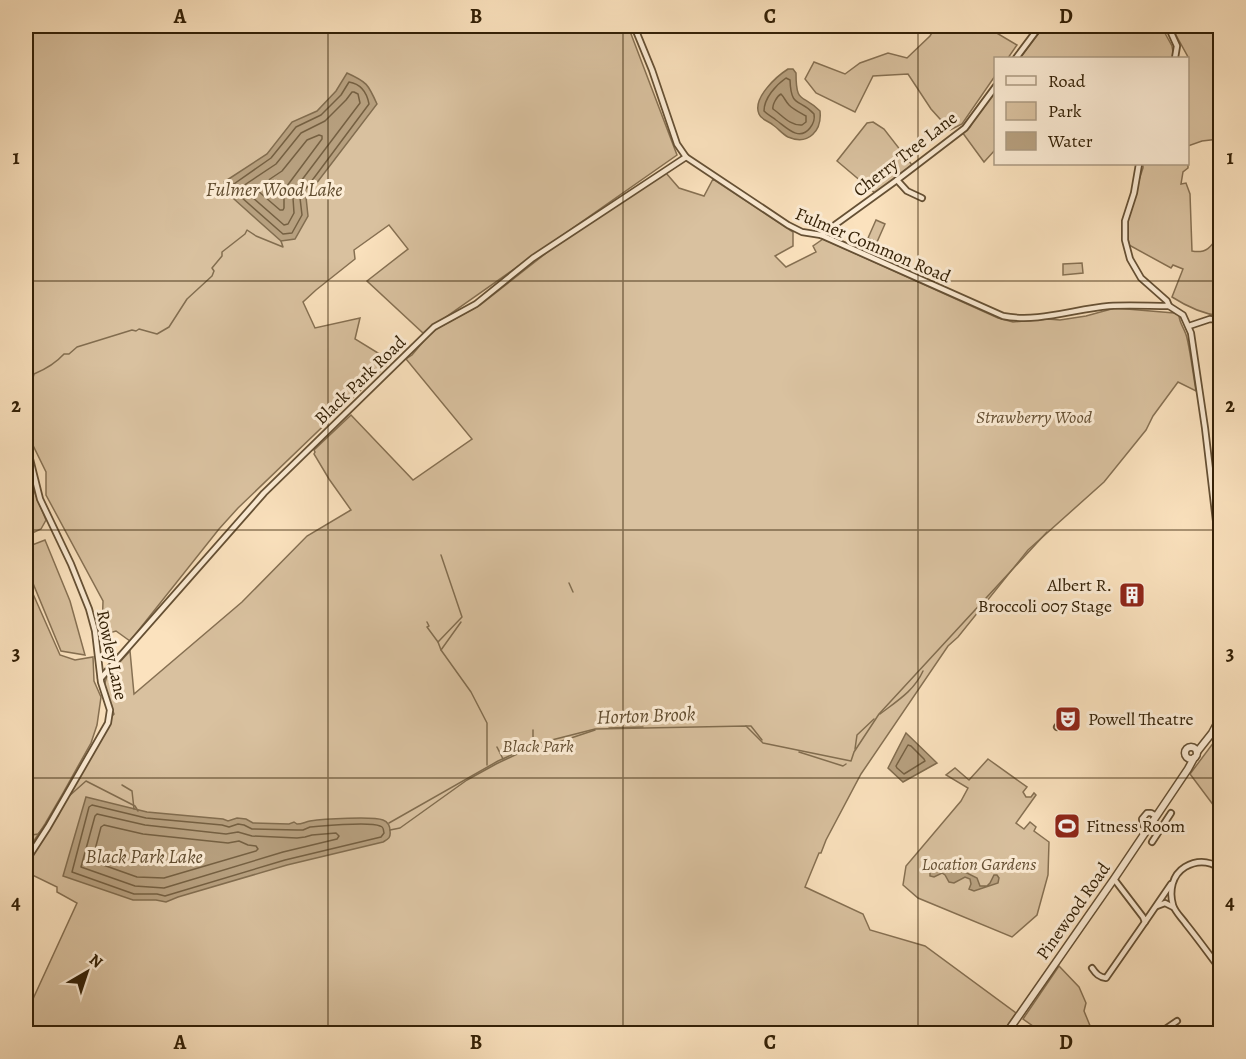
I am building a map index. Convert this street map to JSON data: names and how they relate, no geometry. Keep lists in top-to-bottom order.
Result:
{
  "streets": {
    "street": [
      "Cherry Tree Lane",
      "Fulmer Common Road",
      "Black Park Road",
      "Rowley Lane",
      "Pinewood Road"
    ]
  },
  "crossings": [
    ["Cherry Tree Lane", "Fulmer Common Road"],
    ["Fulmer Common Road", "Black Park Road"],
    ["Black Park Road", "Rowley Lane"]
  ],
  "water": ["Fulmer Wood Lake", "Horton Brook", "Black Park Lake"],
  "parks": ["Strawberry Wood", "Black Park", "Location Gardens"],
  "places": {
    "building": ["Albert R. Broccoli 007 Stage"],
    "theatre": ["Powell Theatre"],
    "sports": ["Fitness Room"]
  },
  "legend": ["Road", "Park", "Water"],
  "north": "top right",
  "grid": {
    "columns": [
      "A",
      "B",
      "C",
      "D"
    ],
    "rows": [
      "1",
      "2",
      "3",
      "4"
    ]
  }
}
